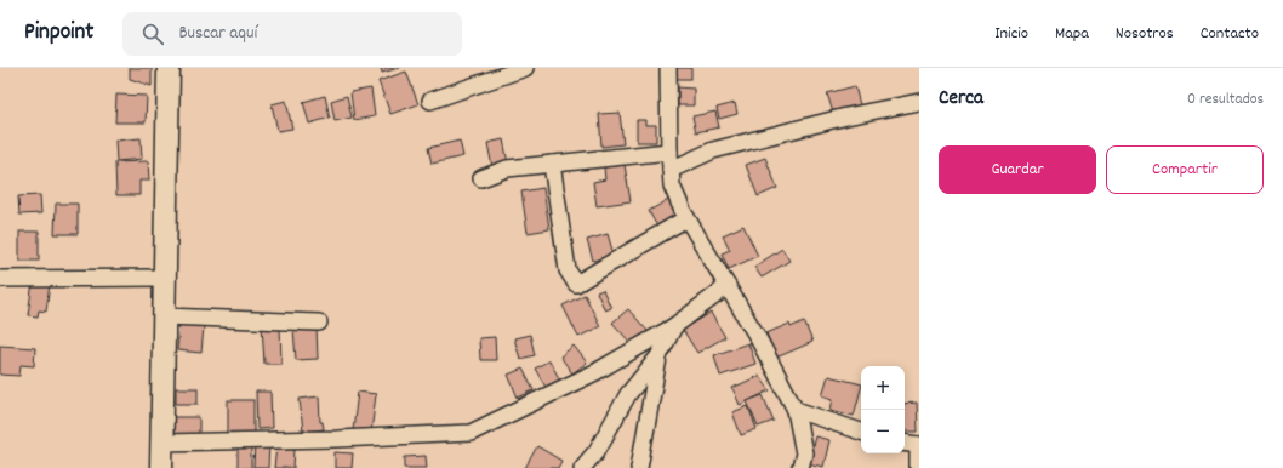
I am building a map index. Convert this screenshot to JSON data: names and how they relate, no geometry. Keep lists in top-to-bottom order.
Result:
{
  "page": {
    "header": "Pinpoint",
    "search": "Buscar aquí",
    "nav": [
      "Inicio",
      "Mapa",
      "Nosotros",
      "Contacto"
    ],
    "heading": ["Cerca", "0 resultados"],
    "buttons": ["Guardar", "Compartir"],
    "map_buttons": ["+", "−"]
  }
}
